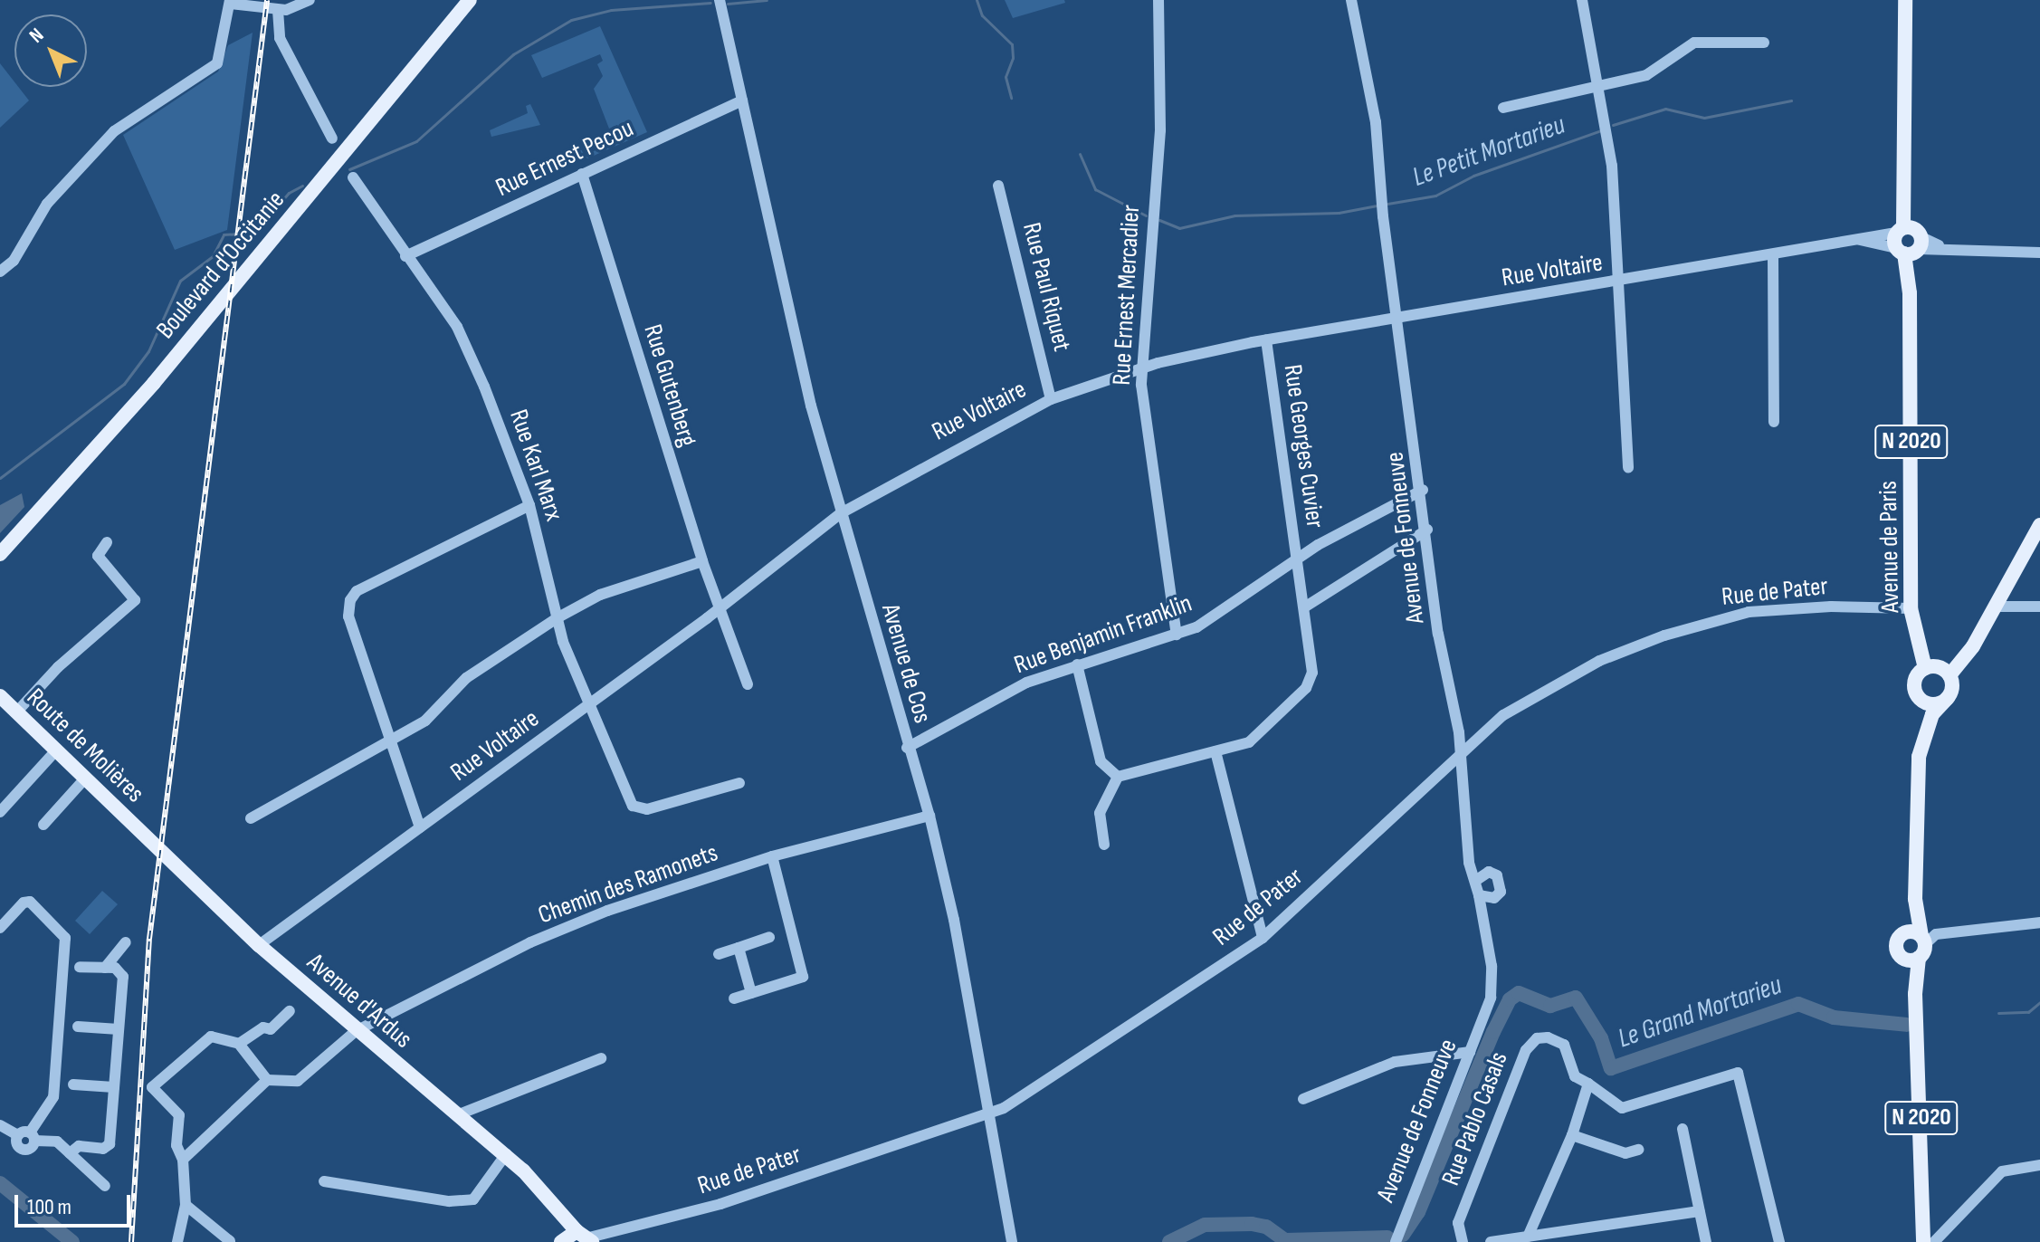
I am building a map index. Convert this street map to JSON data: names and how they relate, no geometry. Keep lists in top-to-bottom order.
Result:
{
  "streets": {
    "main road": [
      "Boulevard d'Occitanie",
      "N 2020",
      "Avenue de Paris",
      "Route de Molières",
      "Avenue d'Ardus"
    ],
    "street": [
      "Rue Ernest Pecou",
      "Rue Voltaire",
      "Rue Paul Riquet",
      "Rue Ernest Mercadier",
      "Rue Gutenberg",
      "Rue Georges Cuvier",
      "Rue Karl Marx",
      "Avenue de Fonneuve",
      "Rue de Pater",
      "Rue Benjamin Franklin",
      "Avenue de Cos",
      "Chemin des Ramonets",
      "Rue Pablo Casals"
    ]
  },
  "crossings": [
    ["Rue Ernest Pecou", "Rue Gutenberg"],
    ["Rue Ernest Pecou", "Rue Karl Marx"],
    ["Rue Ernest Pecou", "Avenue de Cos"],
    ["Rue Voltaire", "Rue Paul Riquet"],
    ["Rue Voltaire", "Rue Ernest Mercadier"],
    ["Rue Voltaire", "Rue Gutenberg"],
    ["Rue Voltaire", "Rue Georges Cuvier"],
    ["Rue Voltaire", "Rue Karl Marx"],
    ["Rue Voltaire", "Avenue de Fonneuve"],
    ["Rue Voltaire", "Avenue de Paris"],
    ["Rue Voltaire", "Avenue de Cos"],
    ["Rue Voltaire", "Avenue d'Ardus"],
    ["Rue Ernest Mercadier", "Rue Benjamin Franklin"],
    ["N 2020", "Avenue de Paris"],
    ["Rue Georges Cuvier", "Rue Benjamin Franklin"],
    ["Avenue de Fonneuve", "Rue de Pater"],
    ["Avenue de Fonneuve", "Rue Benjamin Franklin"],
    ["Avenue de Paris", "Rue de Pater"],
    ["Rue de Pater", "Avenue de Cos"],
    ["Rue de Pater", "Avenue d'Ardus"],
    ["Rue Benjamin Franklin", "Avenue de Cos"],
    ["Avenue de Cos", "Chemin des Ramonets"],
    ["Route de Molières", "Avenue d'Ardus"],
    ["Chemin des Ramonets", "Avenue d'Ardus"]
  ],
  "water": ["Le Petit Mortarieu", "Le Grand Mortarieu"],
  "scale_bar": "100 m",
  "north": "top left"
}
